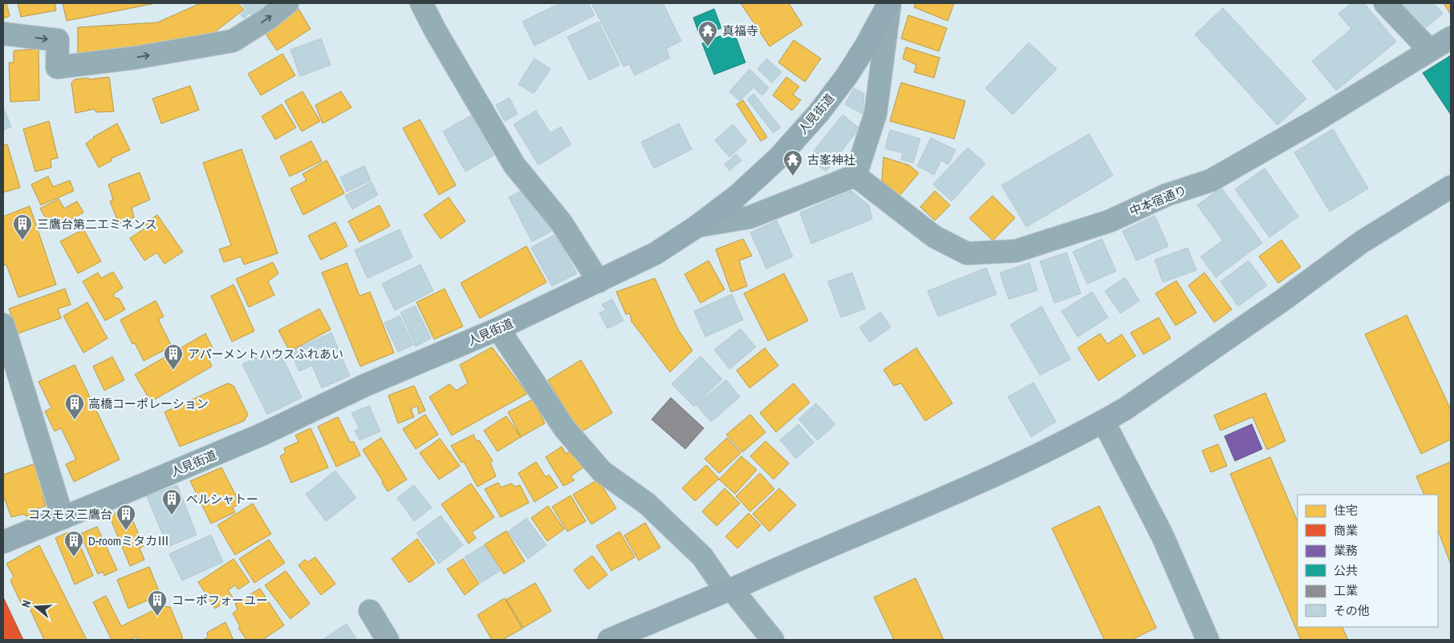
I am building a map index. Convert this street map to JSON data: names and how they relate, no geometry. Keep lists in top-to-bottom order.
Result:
{
  "streets": {
    "main road": ["人見街道"],
    "street": ["中本宿通り"]
  },
  "places": {
    "temple": ["真福寺", "古峯神社"],
    "building": [
      "三鷹台第二エミネンス",
      "アパーメントハウスふれあい",
      "高橋コーポレーション",
      "ベルシャトー",
      "コスモス三鷹台",
      "D-roomミタカⅢ",
      "コーポフォーユー"
    ]
  },
  "legend": [
    "住宅",
    "商業",
    "業務",
    "公共",
    "工業",
    "その他"
  ],
  "north": "left"
}
